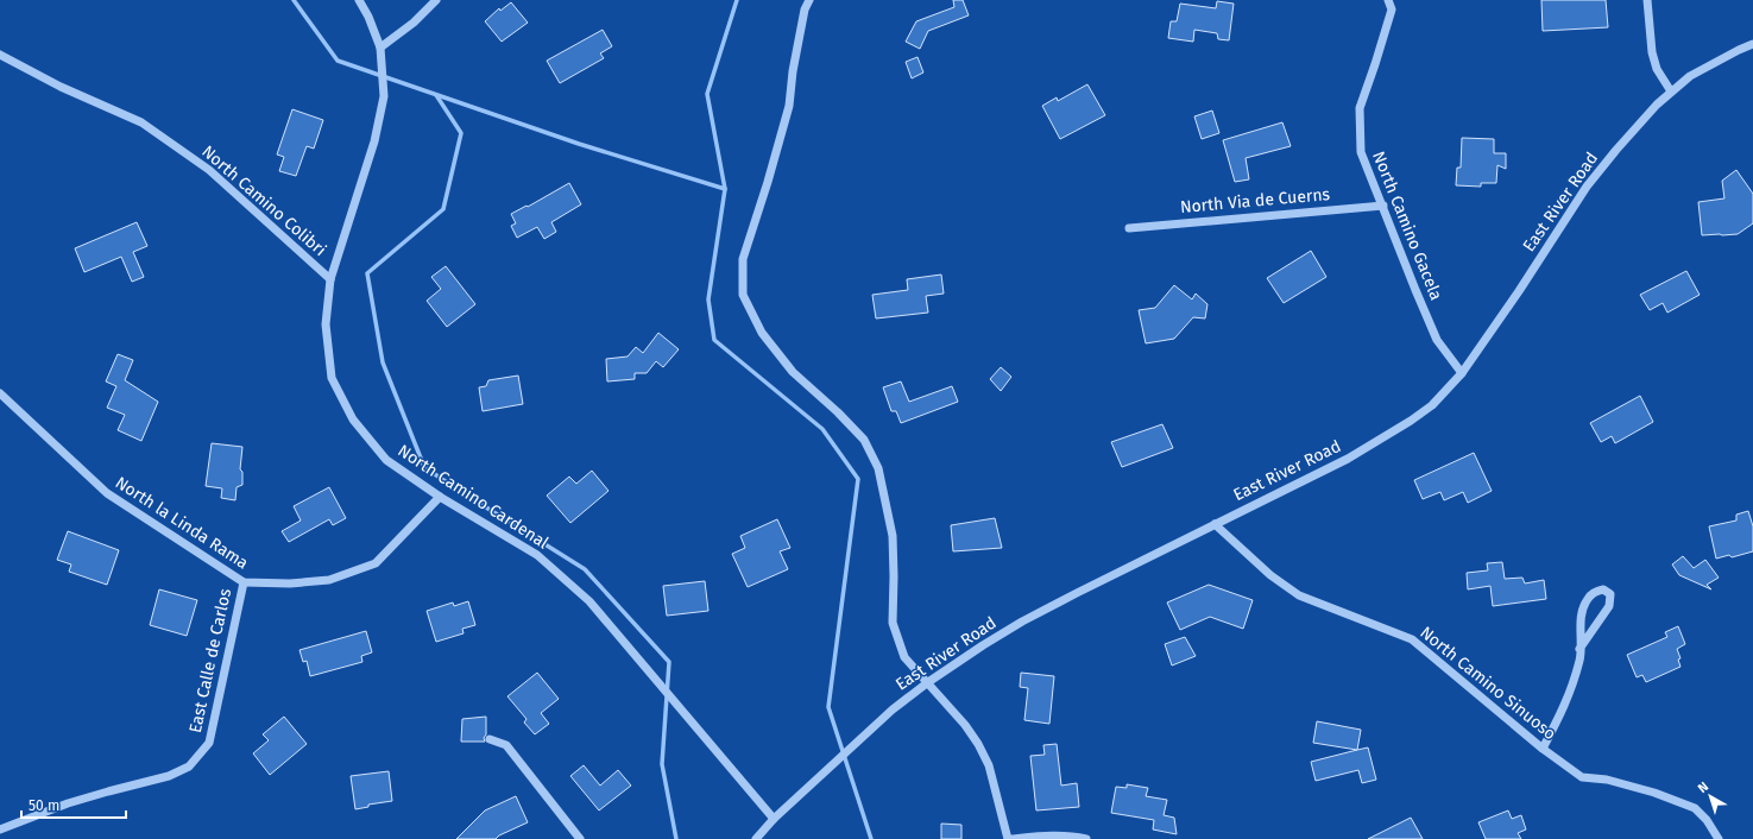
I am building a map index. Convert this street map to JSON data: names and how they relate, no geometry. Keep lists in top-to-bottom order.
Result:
{
  "streets": {
    "street": [
      "North Camino Colibri",
      "North Via de Cuerns",
      "East River Road",
      "North Camino Gacela",
      "North Camino Cardenal",
      "North la Linda Rama",
      "East Calle de Carlos",
      "North Camino Sinuoso"
    ]
  },
  "crossings": [
    ["North Camino Colibri", "North Camino Cardenal"],
    ["North Via de Cuerns", "North Camino Gacela"],
    ["East River Road", "North Camino Gacela"],
    ["East River Road", "North Camino Cardenal"],
    ["East River Road", "North Camino Sinuoso"],
    ["North Camino Cardenal", "North la Linda Rama"],
    ["North la Linda Rama", "East Calle de Carlos"]
  ],
  "scale_bar": "50 m",
  "north": "top left"
}
